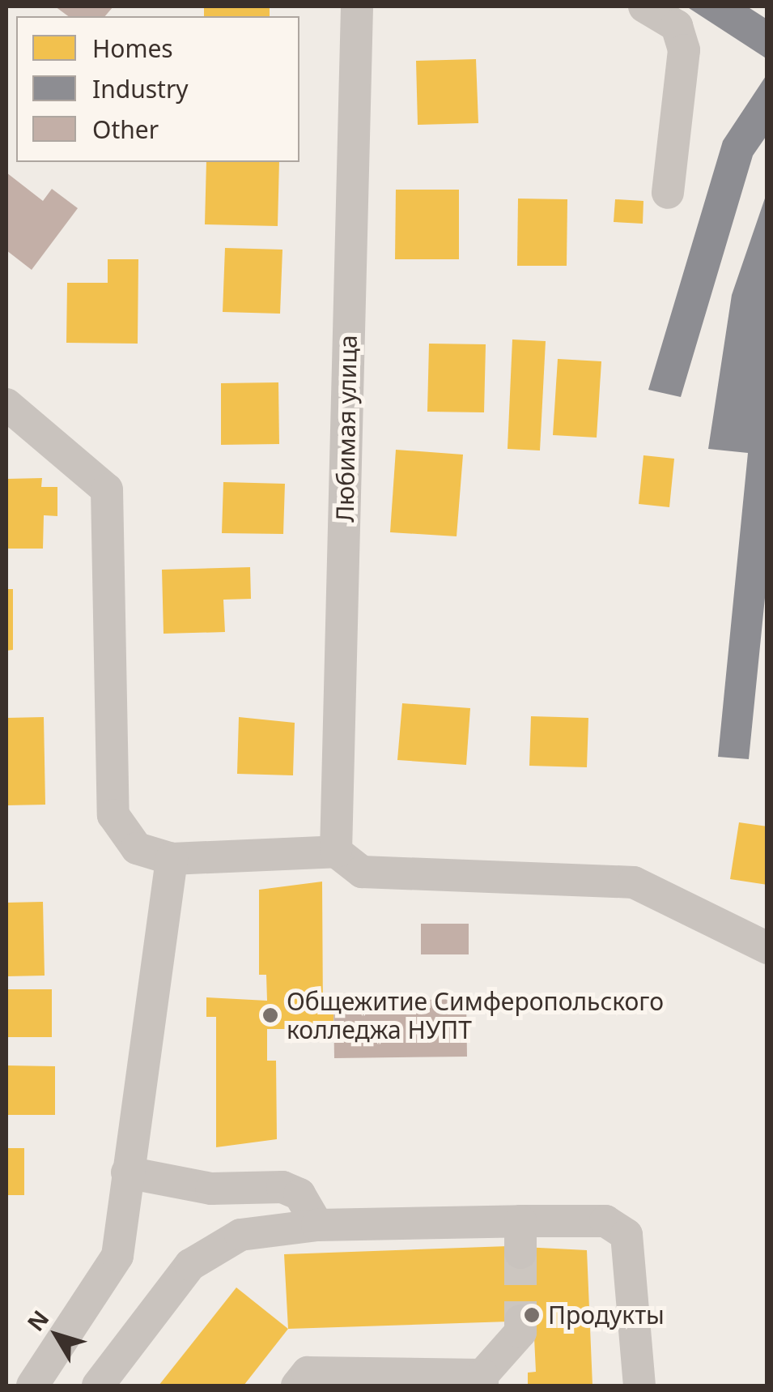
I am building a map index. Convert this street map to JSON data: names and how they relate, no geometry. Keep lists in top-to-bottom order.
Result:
{
  "streets": {
    "street": ["Любимая улица"]
  },
  "places": ["Общежитие Симферопольского колледжа НУПТ", "Продукты"],
  "legend": ["Homes", "Industry", "Other"],
  "north": "top left"
}
